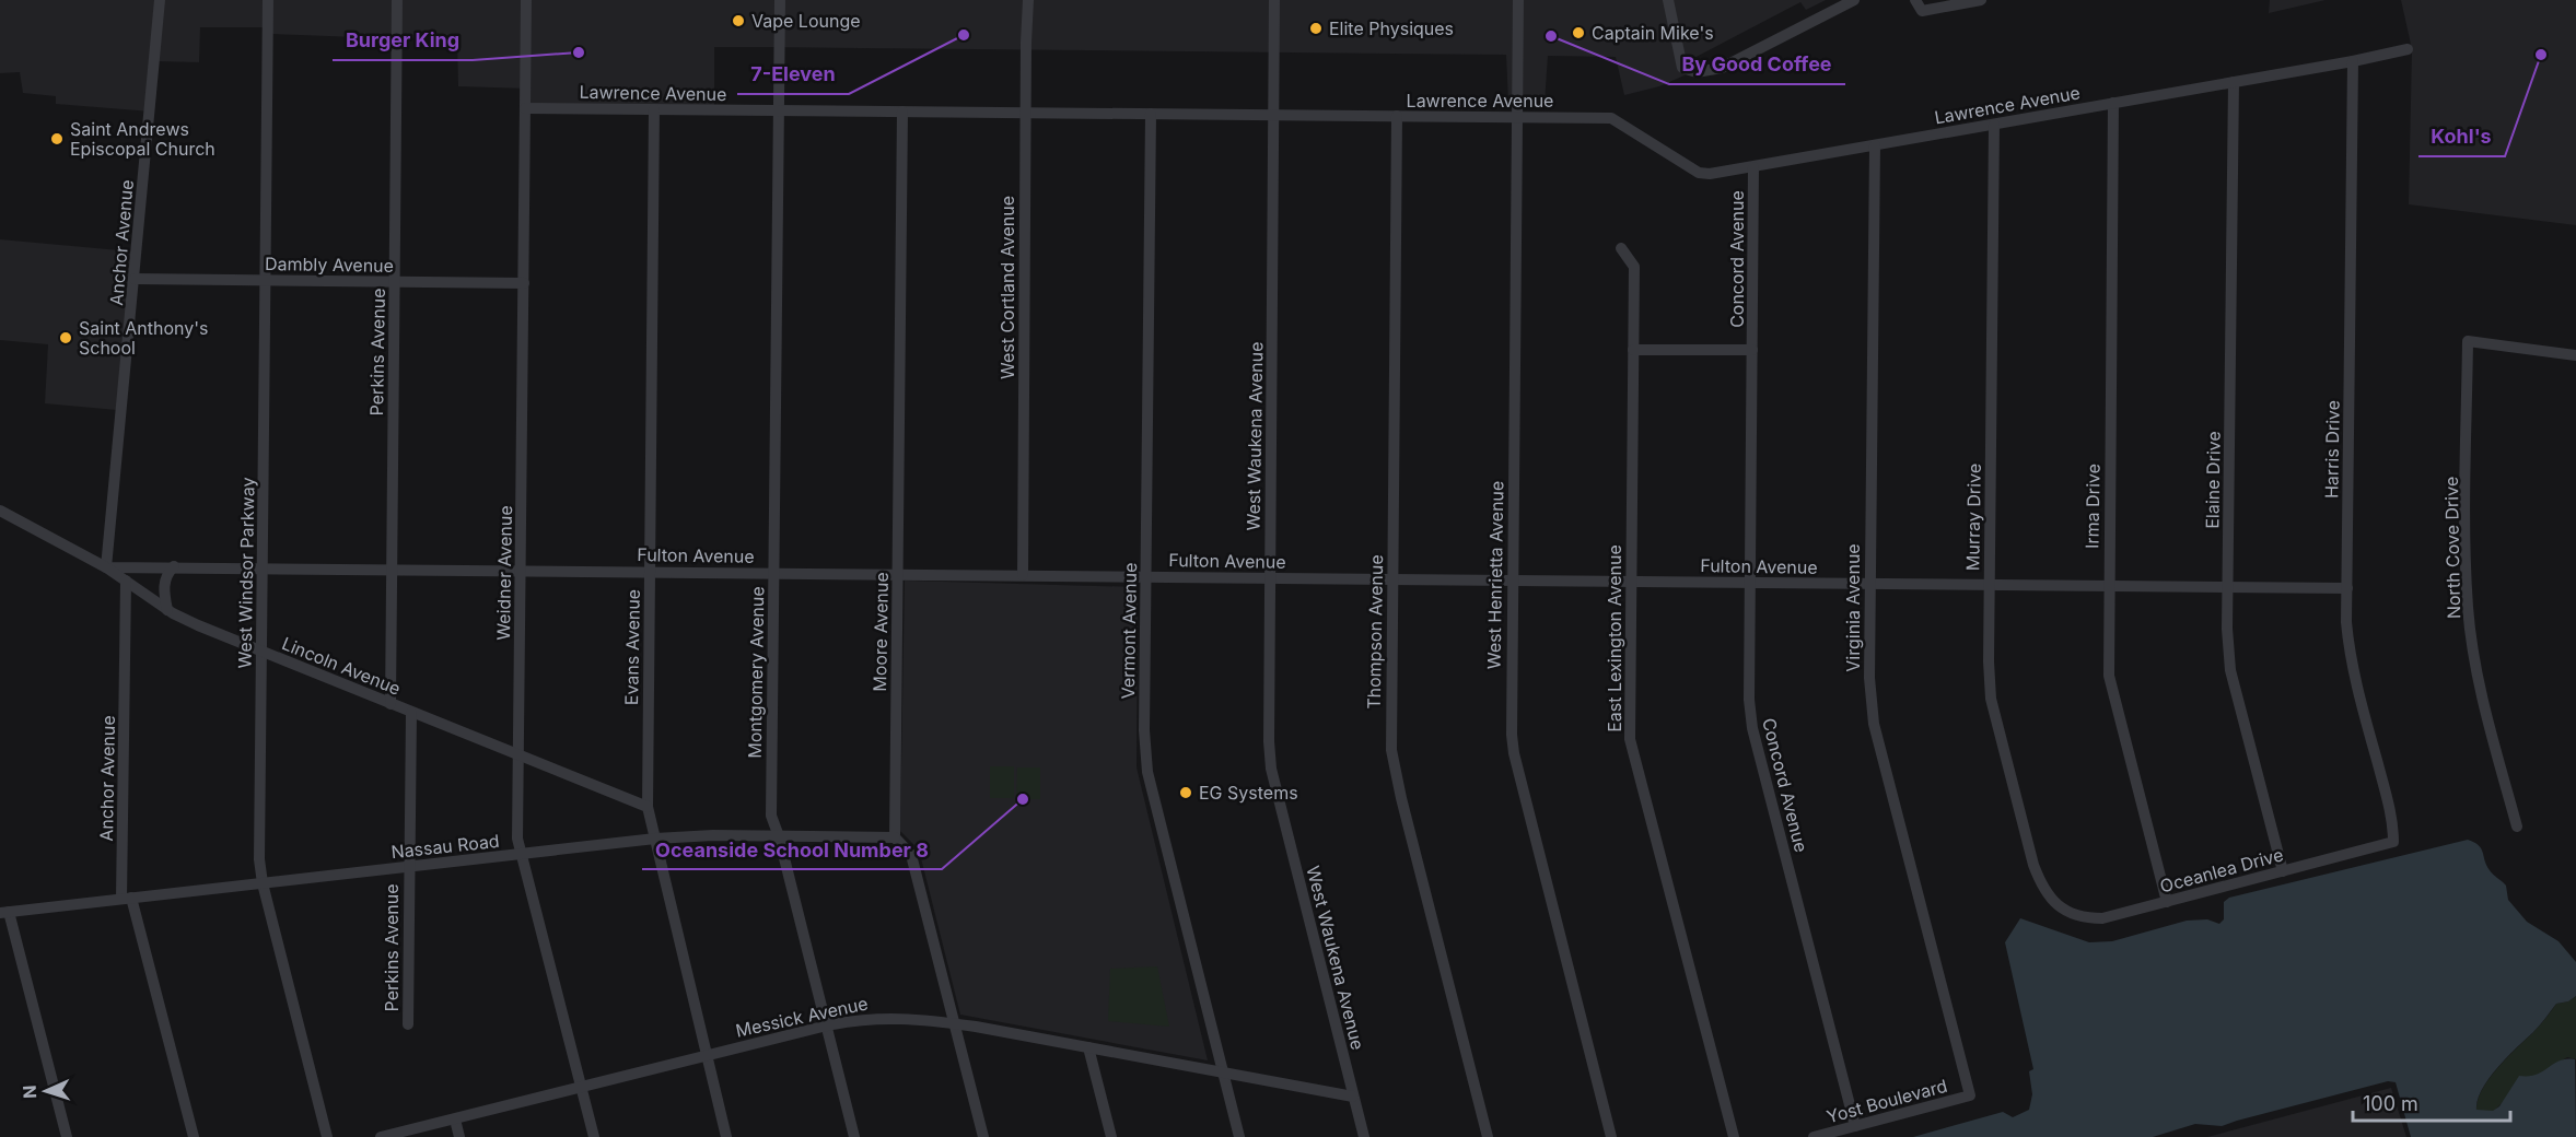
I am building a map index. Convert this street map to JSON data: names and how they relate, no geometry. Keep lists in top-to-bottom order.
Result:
{
  "streets": {
    "street": [
      "Lawrence Avenue",
      "Anchor Avenue",
      "Concord Avenue",
      "Dambly Avenue",
      "West Cortland Avenue",
      "Perkins Avenue",
      "West Waukena Avenue",
      "Harris Drive",
      "Elaine Drive",
      "Irma Drive",
      "Murray Drive",
      "North Cove Drive",
      "Fulton Avenue",
      "West Windsor Parkway",
      "Weidner Avenue",
      "West Henrietta Avenue",
      "Virginia Avenue",
      "Vermont Avenue",
      "Moore Avenue",
      "Thompson Avenue",
      "East Lexington Avenue",
      "Evans Avenue",
      "Lincoln Avenue",
      "Montgomery Avenue",
      "Nassau Road",
      "Oceanlea Drive",
      "Messick Avenue",
      "Yost Boulevard"
    ]
  },
  "crossings": [
    ["Lawrence Avenue", "Concord Avenue"],
    ["Lawrence Avenue", "West Cortland Avenue"],
    ["Lawrence Avenue", "West Waukena Avenue"],
    ["Lawrence Avenue", "Harris Drive"],
    ["Lawrence Avenue", "Elaine Drive"],
    ["Lawrence Avenue", "Irma Drive"],
    ["Lawrence Avenue", "Murray Drive"],
    ["Lawrence Avenue", "Weidner Avenue"],
    ["Lawrence Avenue", "West Henrietta Avenue"],
    ["Lawrence Avenue", "Virginia Avenue"],
    ["Lawrence Avenue", "Vermont Avenue"],
    ["Lawrence Avenue", "Moore Avenue"],
    ["Lawrence Avenue", "Thompson Avenue"],
    ["Lawrence Avenue", "Evans Avenue"],
    ["Lawrence Avenue", "Montgomery Avenue"],
    ["Anchor Avenue", "Dambly Avenue"],
    ["Anchor Avenue", "Fulton Avenue"],
    ["Anchor Avenue", "Lincoln Avenue"],
    ["Anchor Avenue", "Nassau Road"],
    ["Concord Avenue", "Fulton Avenue"],
    ["Concord Avenue", "Yost Boulevard"],
    ["Dambly Avenue", "Perkins Avenue"],
    ["Dambly Avenue", "West Windsor Parkway"],
    ["Dambly Avenue", "Weidner Avenue"],
    ["West Cortland Avenue", "Fulton Avenue"],
    ["Perkins Avenue", "Fulton Avenue"],
    ["Perkins Avenue", "Lincoln Avenue"],
    ["Perkins Avenue", "Nassau Road"],
    ["West Waukena Avenue", "Fulton Avenue"],
    ["West Waukena Avenue", "Messick Avenue"],
    ["Harris Drive", "Fulton Avenue"],
    ["Harris Drive", "Oceanlea Drive"],
    ["Elaine Drive", "Fulton Avenue"],
    ["Elaine Drive", "Oceanlea Drive"],
    ["Irma Drive", "Fulton Avenue"],
    ["Irma Drive", "Oceanlea Drive"],
    ["Murray Drive", "Fulton Avenue"],
    ["Murray Drive", "Oceanlea Drive"],
    ["Fulton Avenue", "West Windsor Parkway"],
    ["Fulton Avenue", "Weidner Avenue"],
    ["Fulton Avenue", "West Henrietta Avenue"],
    ["Fulton Avenue", "Virginia Avenue"],
    ["Fulton Avenue", "Vermont Avenue"],
    ["Fulton Avenue", "Moore Avenue"],
    ["Fulton Avenue", "Thompson Avenue"],
    ["Fulton Avenue", "East Lexington Avenue"],
    ["Fulton Avenue", "Evans Avenue"],
    ["Fulton Avenue", "Lincoln Avenue"],
    ["Fulton Avenue", "Montgomery Avenue"],
    ["West Windsor Parkway", "Lincoln Avenue"],
    ["West Windsor Parkway", "Nassau Road"],
    ["Weidner Avenue", "Lincoln Avenue"],
    ["Weidner Avenue", "Nassau Road"],
    ["Weidner Avenue", "Messick Avenue"],
    ["Virginia Avenue", "Yost Boulevard"],
    ["Vermont Avenue", "Messick Avenue"],
    ["Moore Avenue", "Nassau Road"],
    ["Evans Avenue", "Lincoln Avenue"],
    ["Evans Avenue", "Nassau Road"],
    ["Evans Avenue", "Messick Avenue"],
    ["Montgomery Avenue", "Nassau Road"],
    ["Montgomery Avenue", "Messick Avenue"]
  ],
  "places": [
    "Vape Lounge",
    "Elite Physiques",
    "Captain Mike's",
    "7-Eleven",
    "By Good Coffee",
    "Burger King",
    "Kohl's",
    "Saint Andrews Episcopal Church",
    "Saint Anthony's School",
    "EG Systems",
    "Oceanside School Number 8"
  ],
  "scale_bar": "100 m",
  "north": "left"
}
